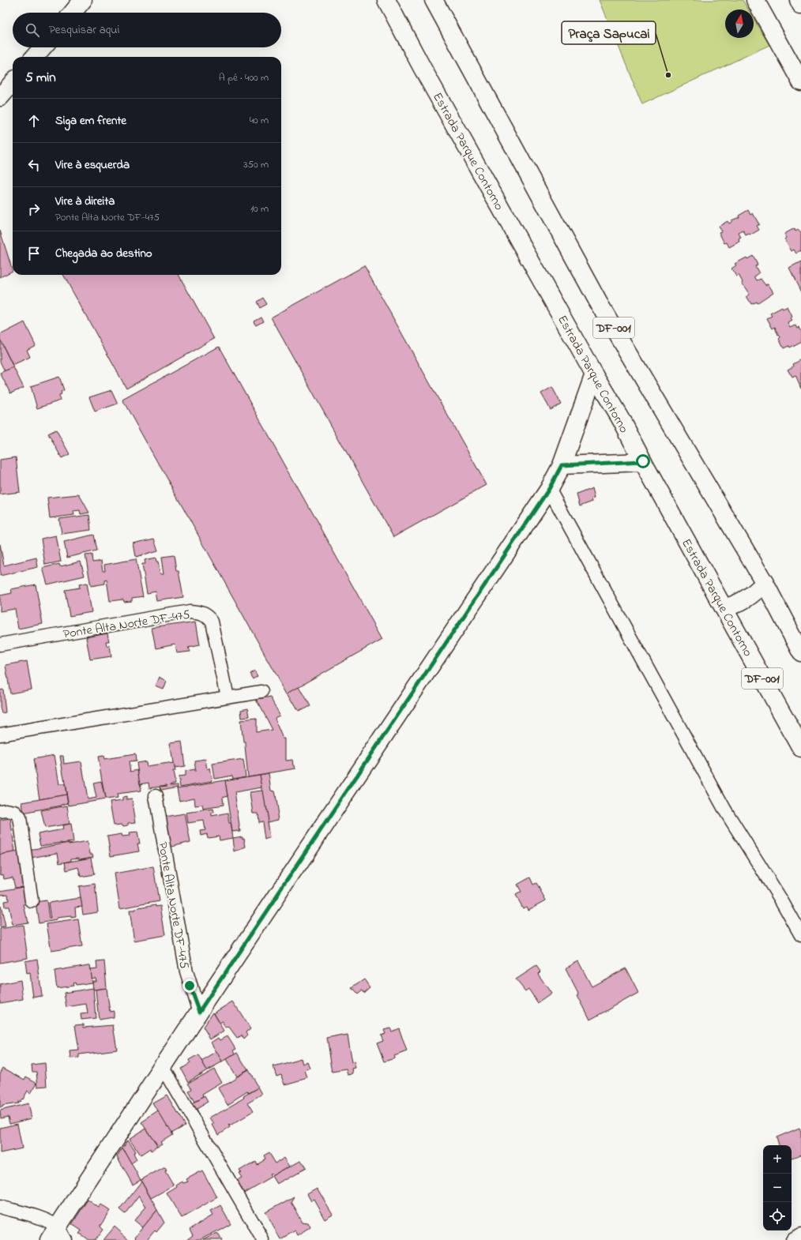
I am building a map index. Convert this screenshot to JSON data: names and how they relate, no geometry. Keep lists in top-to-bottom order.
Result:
{
  "streets": {
    "main road": ["Estrada Parque Contorno", "DF-001"],
    "street": ["Ponte Alta Norte DF-475"]
  },
  "places": ["Praça Sapucai"],
  "north": "top",
  "page": {
    "search": "Pesquisar aqui",
    "heading": ["5 min", "A pé · 400 m"],
    "list": [
      ["Siga em frente", "40 m"],
      ["Vire à esquerda", "350 m"],
      ["Vire à direita", "Ponte Alta Norte DF-475", "10 m"],
      "Chegada ao destino"
    ],
    "map_buttons": ["+", "−"]
  }
}
